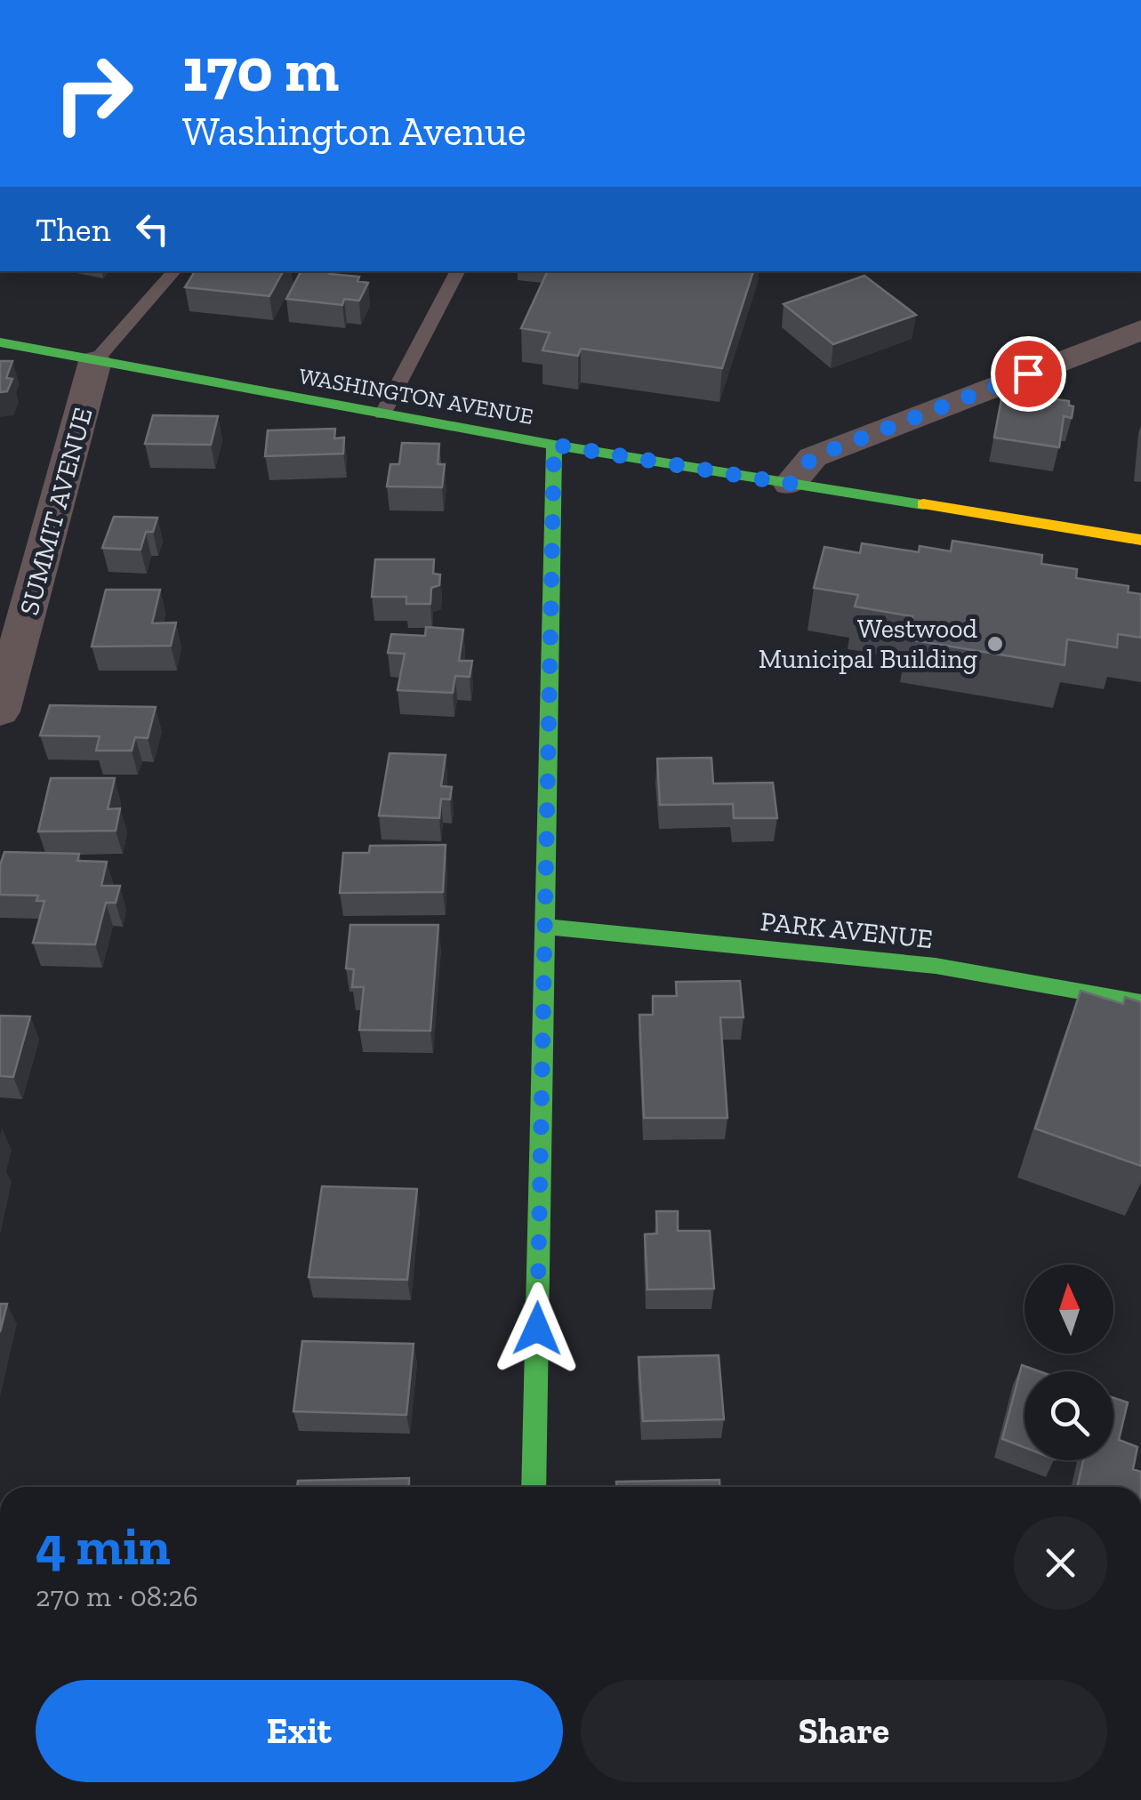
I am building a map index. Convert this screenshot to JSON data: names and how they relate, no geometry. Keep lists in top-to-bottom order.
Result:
{
  "streets": {
    "street": ["WASHINGTON AVENUE", "SUMMIT AVENUE", "PARK AVENUE"]
  },
  "crossings": [
    ["WASHINGTON AVENUE", "SUMMIT AVENUE"]
  ],
  "places": ["Westwood Municipal Building"],
  "north": "top",
  "page": {
    "turn": ["170 m", "Washington Avenue"],
    "then": "Then",
    "heading": ["4 min", "270 m · 08:26"],
    "buttons": ["Exit", "Share"]
  }
}
